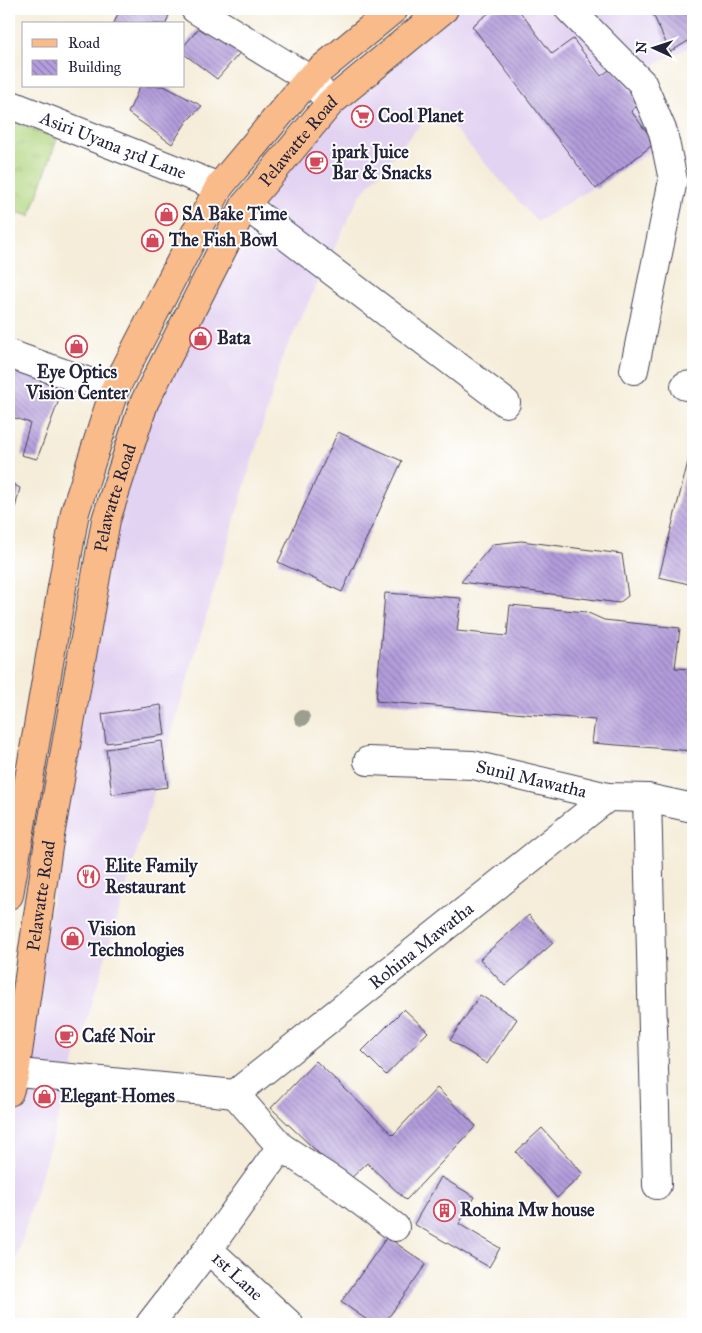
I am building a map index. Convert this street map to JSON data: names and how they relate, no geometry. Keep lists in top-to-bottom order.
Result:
{
  "streets": {
    "main road": ["Pelawatte Road"],
    "street": [
      "Asiri Uyana 3rd Lane",
      "Sunil Mawatha",
      "Rohina Mawatha",
      "1st Lane"
    ]
  },
  "crossings": [
    ["Pelawatte Road", "Asiri Uyana 3rd Lane"],
    ["Sunil Mawatha", "Rohina Mawatha"]
  ],
  "places": {
    "supermarket": ["Cool Planet"],
    "cafe": ["ipark Juice Bar & Snacks", "Café Noir"],
    "shop": [
      "SA Bake Time",
      "The Fish Bowl",
      "Bata",
      "Eye Optics Vision Center",
      "Vision Technologies",
      "Elegant Homes"
    ],
    "restaurant": ["Elite Family Restaurant"],
    "building": ["Rohina Mw house"]
  },
  "legend": ["Road", "Building"],
  "north": "left"
}
